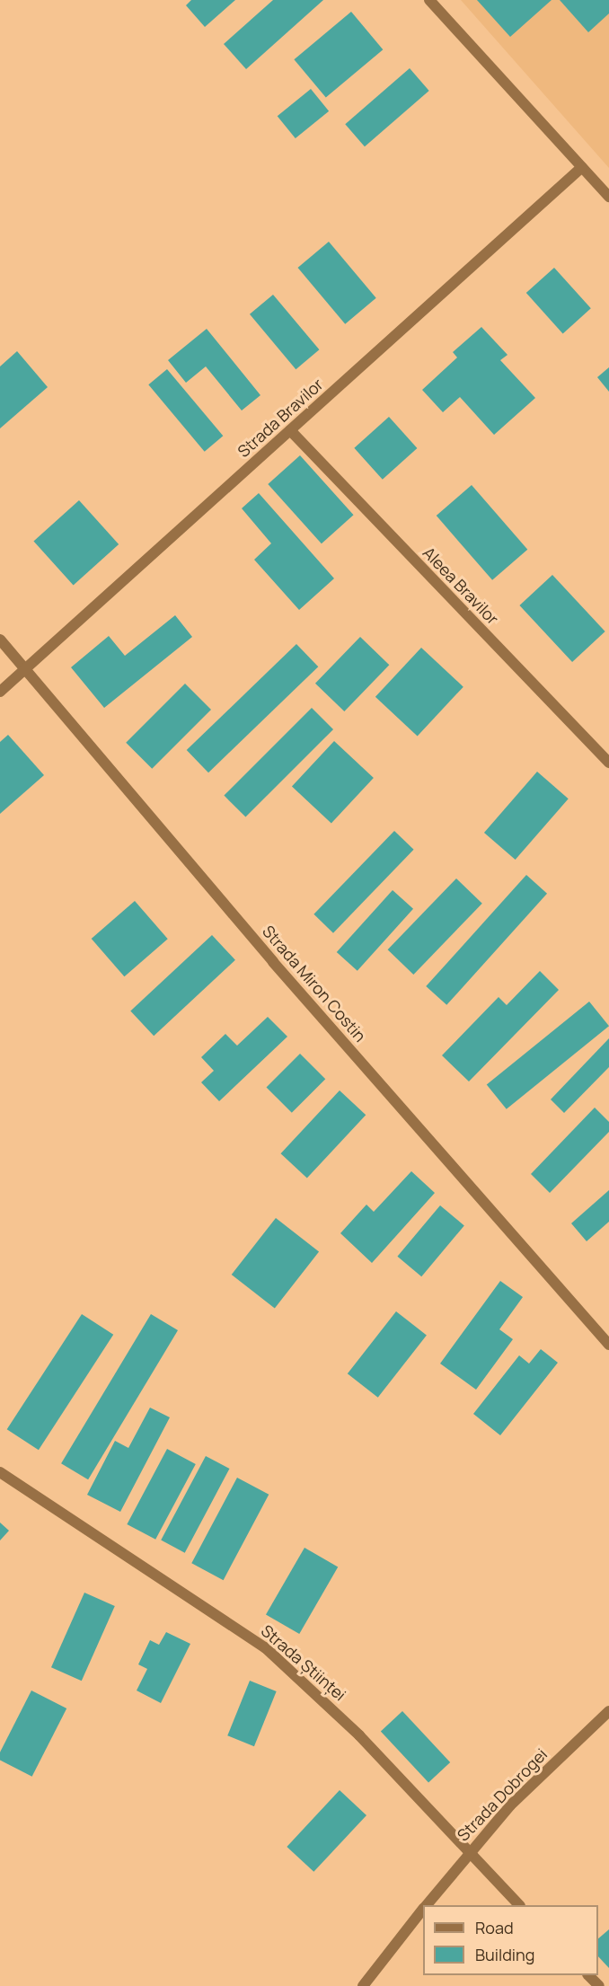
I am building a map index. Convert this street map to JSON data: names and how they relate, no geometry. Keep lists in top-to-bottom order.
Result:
{
  "streets": {
    "street": [
      "Strada Bravilor",
      "Aleea Bravilor",
      "Strada Miron Costin",
      "Strada Științei",
      "Strada Dobrogei"
    ]
  },
  "crossings": [
    ["Strada Bravilor", "Aleea Bravilor"],
    ["Strada Bravilor", "Strada Miron Costin"],
    ["Strada Științei", "Strada Dobrogei"]
  ],
  "legend": ["Road", "Building"]
}
